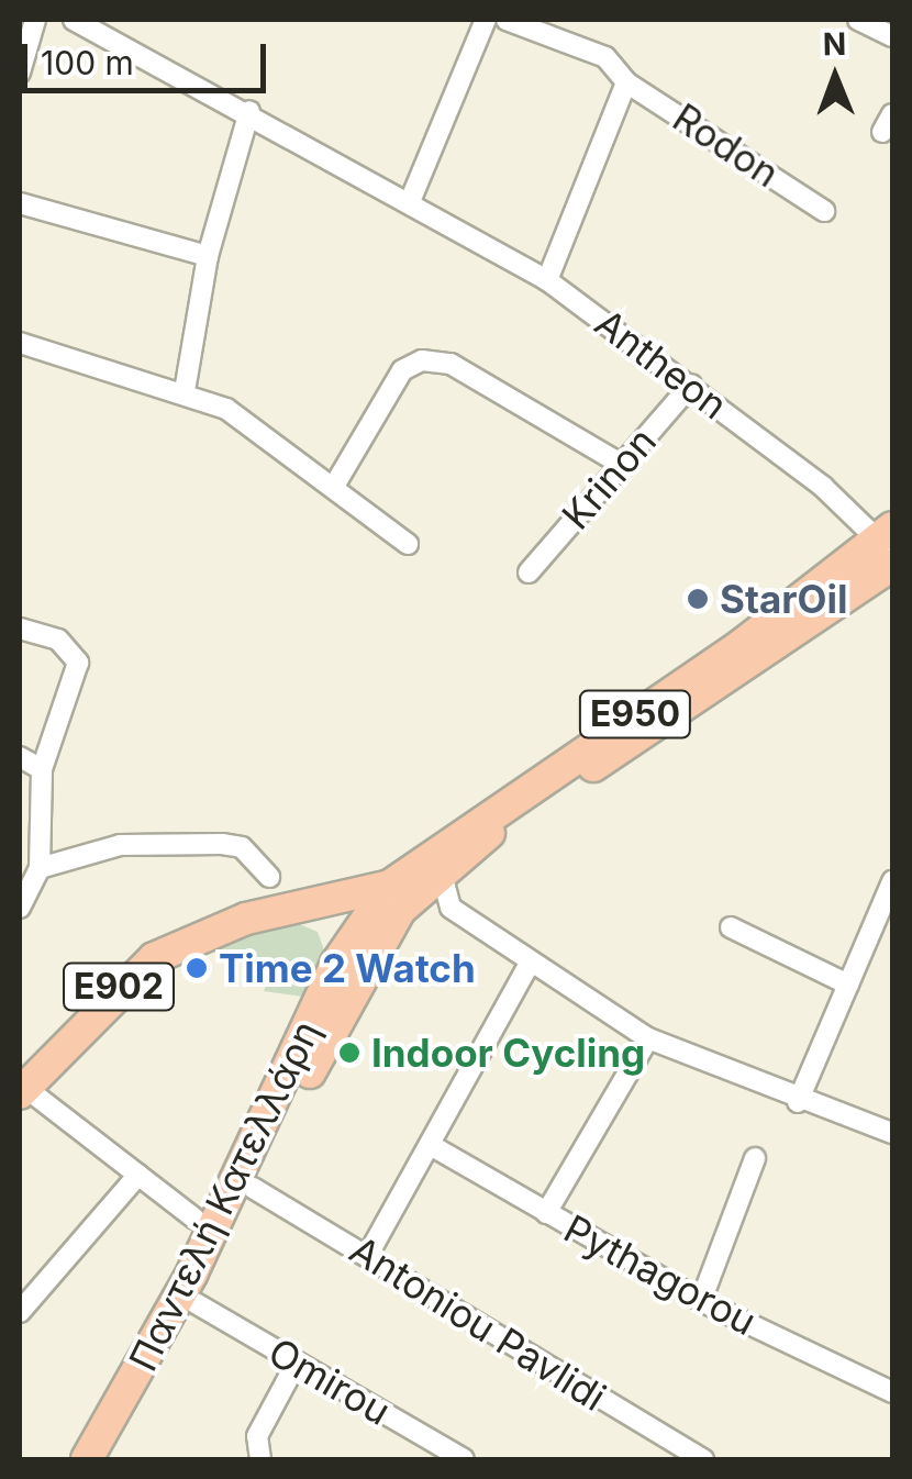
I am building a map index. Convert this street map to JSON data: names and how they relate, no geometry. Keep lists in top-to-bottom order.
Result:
{
  "streets": {
    "main road": ["E950", "E902", "Παντελή Κατελλάρη"],
    "street": [
      "Rodon",
      "Antheon",
      "Krinon",
      "Pythagorou",
      "Antoniou Pavlidi",
      "Omirou"
    ]
  },
  "crossings": [
    ["Antheon", "Krinon"],
    ["Antheon", "E950"],
    ["E950", "Παντελή Κατελλάρη"],
    ["Παντελή Κατελλάρη", "Antoniou Pavlidi"],
    ["Παντελή Κατελλάρη", "Omirou"]
  ],
  "places": ["StarOil", "Time 2 Watch", "Indoor Cycling"],
  "scale_bar": "100 m",
  "north": "top"
}
